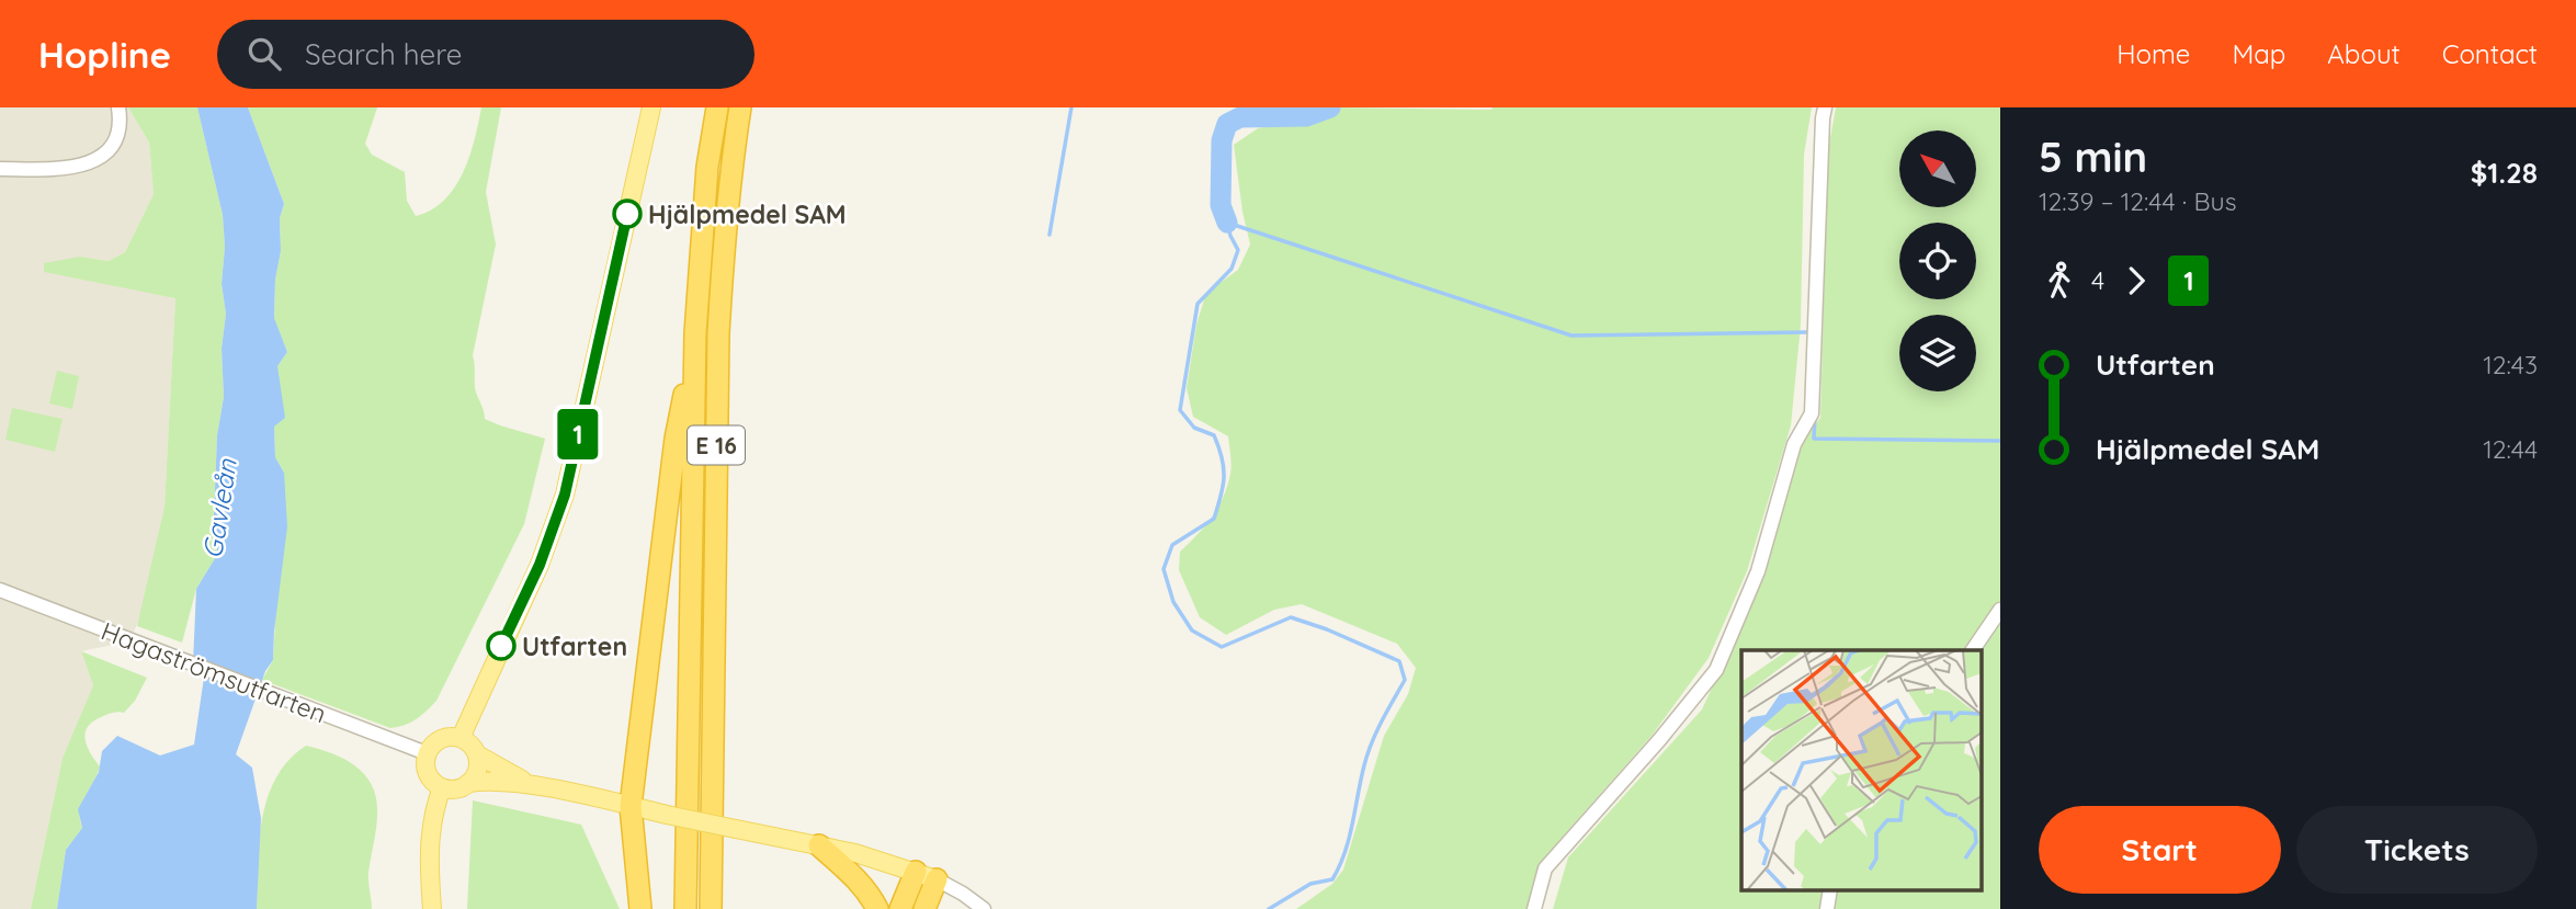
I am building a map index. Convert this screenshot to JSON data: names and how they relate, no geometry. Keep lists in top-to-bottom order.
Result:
{
  "streets": {
    "highway": ["E 16"],
    "street": ["Hagaströmsutfarten"]
  },
  "water": ["Gavleån"],
  "places": ["Hjälpmedel SAM", "Utfarten"],
  "lines": ["bus line 1"],
  "north": "top left",
  "page": {
    "header": "Hopline",
    "search": "Search here",
    "nav": [
      "Home",
      "Map",
      "About",
      "Contact"
    ],
    "on_map": "1",
    "heading": ["5 min", "12:39 – 12:44 · Bus", "$1.28"],
    "legs": ["4", "1"],
    "list": [
      {
        "name": "Utfarten",
        "value": "12:43"
      },
      {
        "name": "Hjälpmedel SAM",
        "value": "12:44"
      }
    ],
    "buttons": ["Start", "Tickets"]
  }
}
